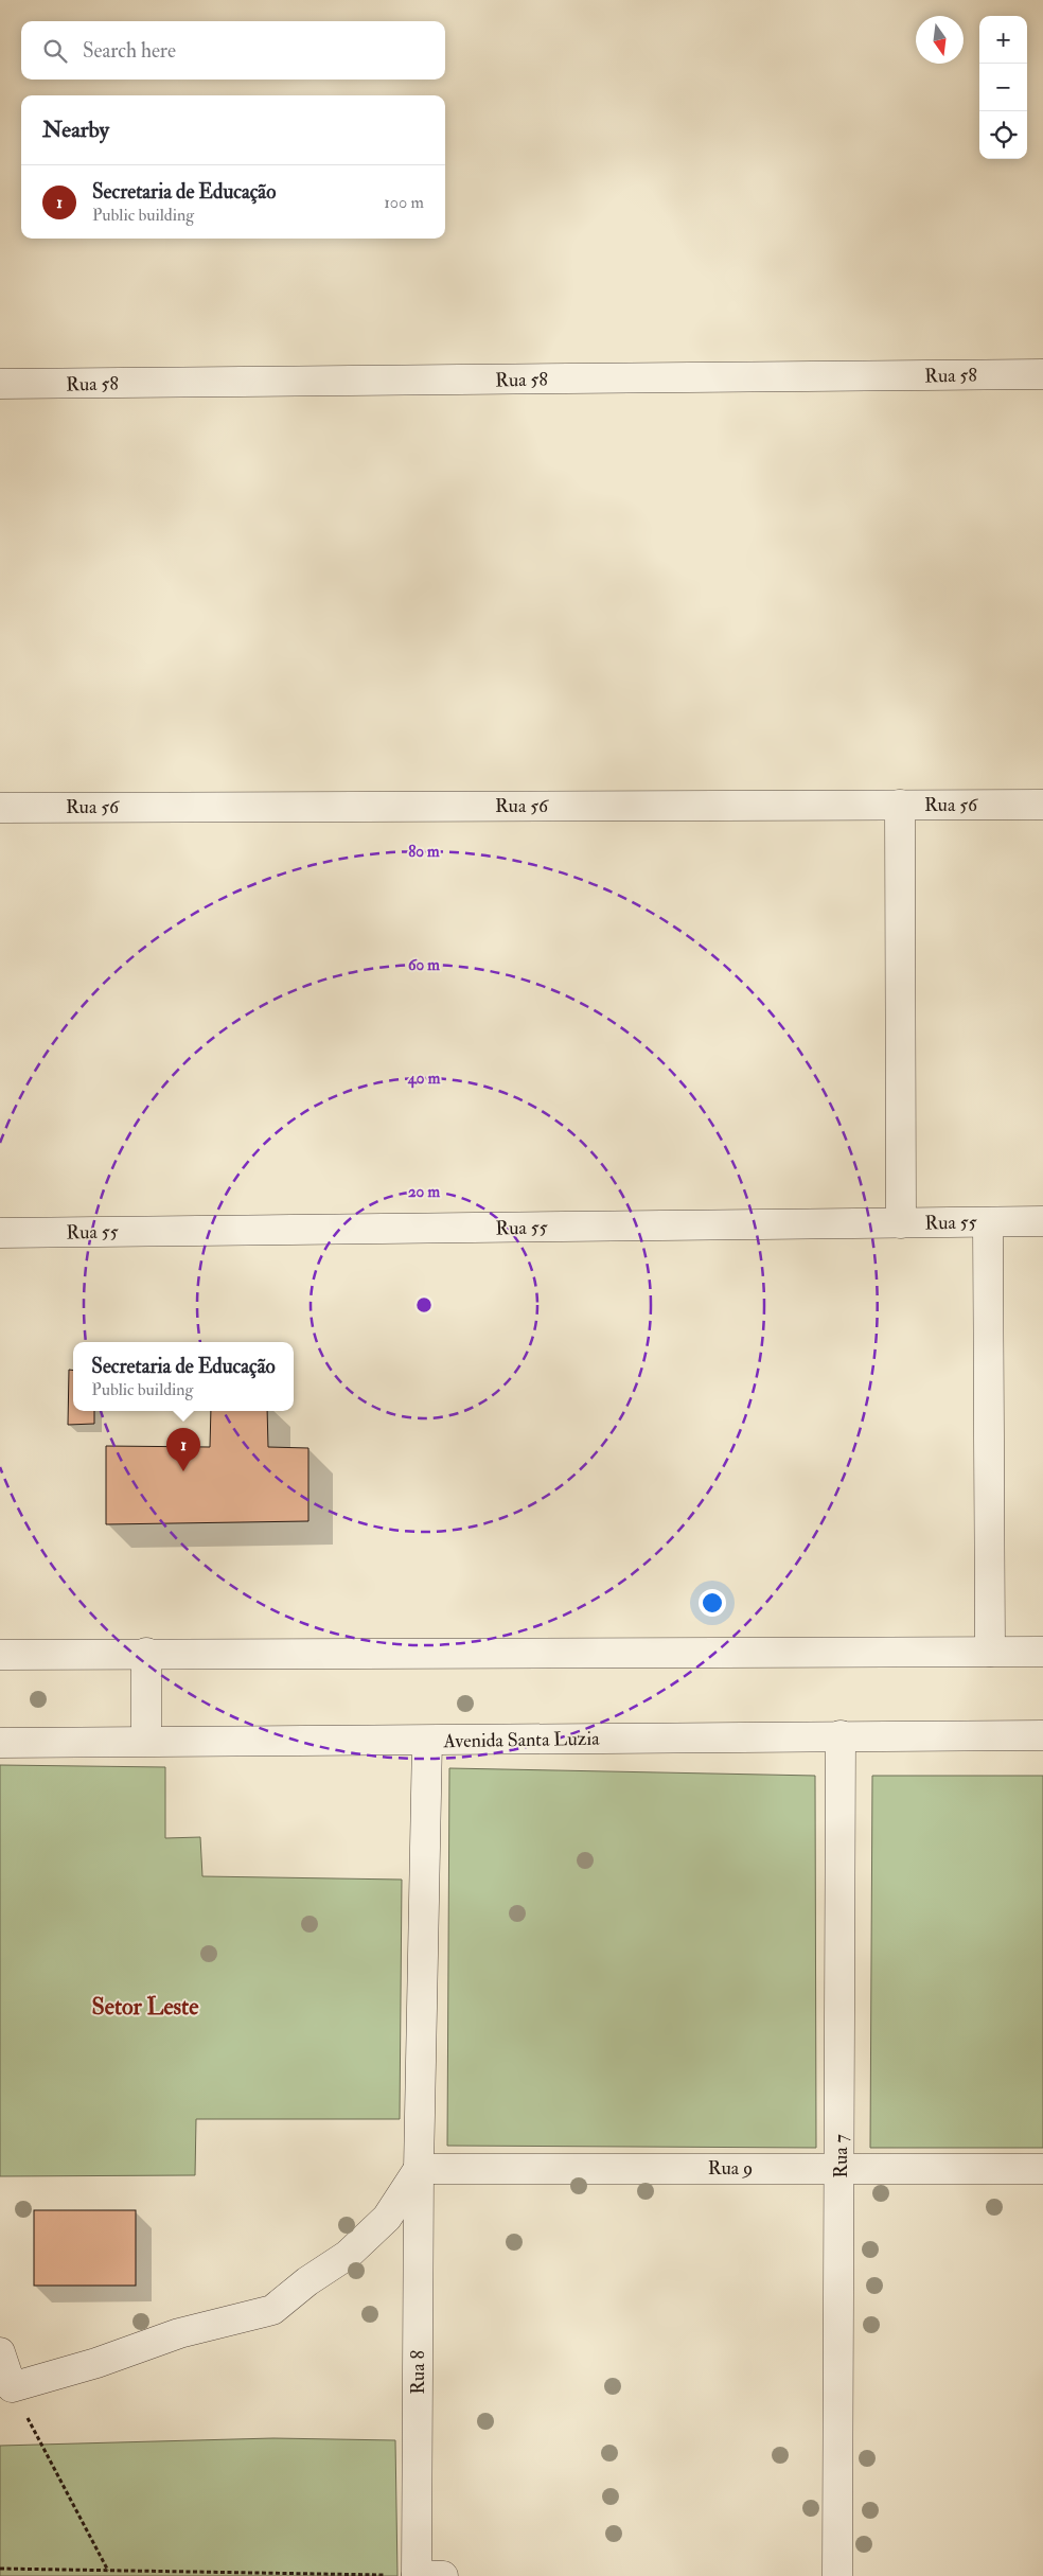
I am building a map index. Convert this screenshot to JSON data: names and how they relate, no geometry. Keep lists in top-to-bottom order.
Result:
{
  "streets": {
    "street": [
      "Rua 58",
      "Rua 56",
      "Rua 55",
      "Avenida Santa Luzia",
      "Rua 7",
      "Rua 9",
      "Rua 8"
    ]
  },
  "crossings": [
    ["Avenida Santa Luzia", "Rua 7"],
    ["Avenida Santa Luzia", "Rua 8"],
    ["Rua 7", "Rua 9"],
    ["Rua 9", "Rua 8"]
  ],
  "districts": ["Setor Leste"],
  "north": "bottom",
  "page": {
    "map_buttons": ["+", "−"],
    "search": "Search here",
    "heading": "Nearby",
    "list": [
      {
        "mark": "1",
        "name": "Secretaria de Educação",
        "note": "Public building",
        "value": "100 m"
      }
    ],
    "popup": ["Secretaria de Educação", "Public building"],
    "pins": "1"
  },
  "rings": [
    "80 m",
    "60 m",
    "40 m",
    "20 m"
  ]
}
